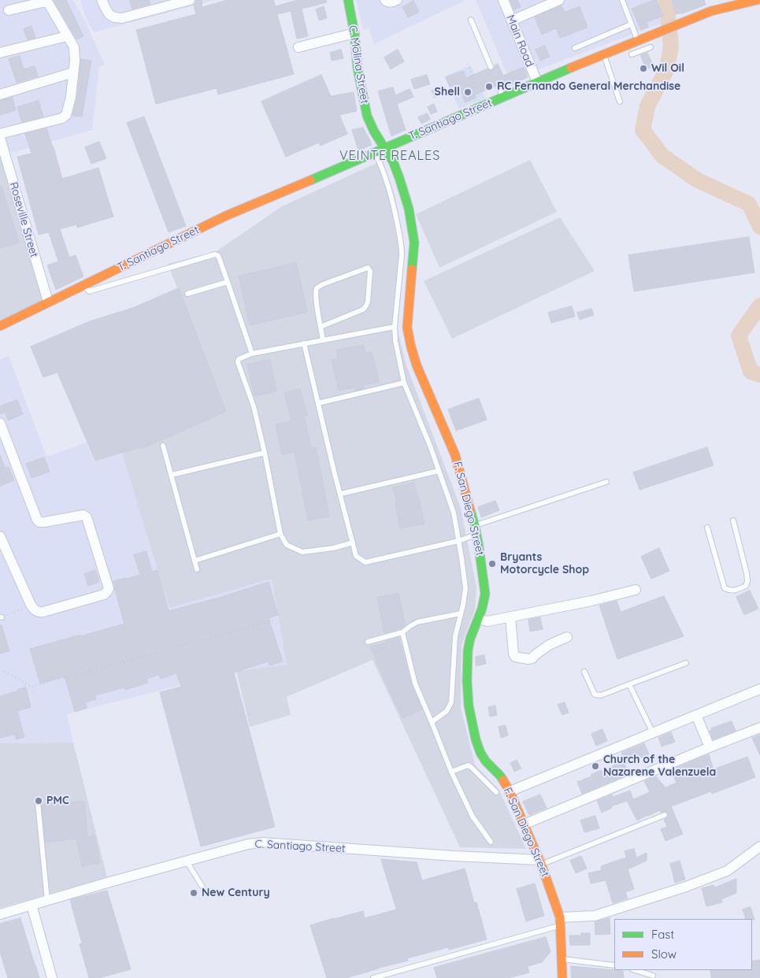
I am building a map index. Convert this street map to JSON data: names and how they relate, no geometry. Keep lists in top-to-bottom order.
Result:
{
  "streets": {
    "street": [
      "Main Road",
      "C. Molina Street",
      "T. Santiago Street",
      "Roseville Street",
      "F. San Diego Street",
      "C. Santiago Street"
    ]
  },
  "crossings": [
    ["Main Road", "T. Santiago Street"],
    ["C. Molina Street", "T. Santiago Street"],
    ["C. Molina Street", "F. San Diego Street"],
    ["T. Santiago Street", "Roseville Street"],
    ["T. Santiago Street", "F. San Diego Street"],
    ["F. San Diego Street", "C. Santiago Street"]
  ],
  "districts": ["VEINTE REALES"],
  "places": [
    "Wil Oil",
    "RC Fernando General Merchandise",
    "Shell",
    "Bryants Motorcycle Shop",
    "Church of the Nazarene Valenzuela",
    "PMC",
    "New Century"
  ],
  "legend": ["Fast", "Slow"]
}
